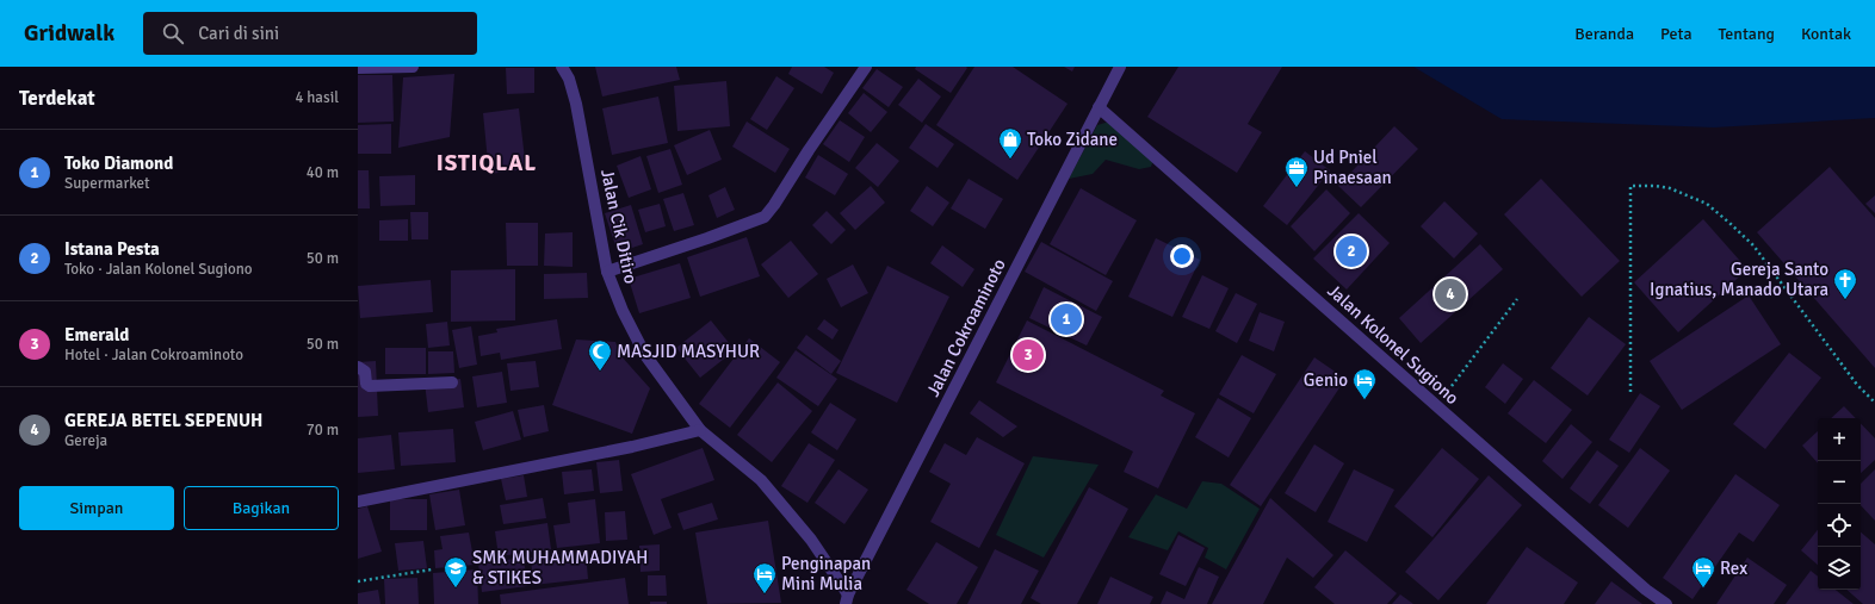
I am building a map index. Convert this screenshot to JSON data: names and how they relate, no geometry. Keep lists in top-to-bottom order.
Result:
{
  "streets": {
    "street": ["Jalan Cik Ditiro", "Jalan Cokroaminoto", "Jalan Kolonel Sugiono"]
  },
  "crossings": [
    ["Jalan Cik Ditiro", "Jalan Cokroaminoto"],
    ["Jalan Cokroaminoto", "Jalan Kolonel Sugiono"]
  ],
  "districts": ["ISTIQLAL"],
  "places": {
    "shop": ["Toko Zidane"],
    "office": ["Ud Pniel Pinaesaan"],
    "church": ["Gereja Santo Ignatius, Manado Utara"],
    "mosque": ["MASJID MASYHUR"],
    "hotel": ["Genio", "Rex", "Penginapan Mini Mulia"],
    "school or university": ["SMK MUHAMMADIYAH & STIKES"]
  },
  "page": {
    "header": "Gridwalk",
    "search": "Cari di sini",
    "nav": [
      "Beranda",
      "Peta",
      "Tentang",
      "Kontak"
    ],
    "heading": ["Terdekat", "4 hasil"],
    "list": [
      {
        "mark": "1",
        "name": "Toko Diamond",
        "note": "Supermarket",
        "value": "40 m"
      },
      {
        "mark": "2",
        "name": "Istana Pesta",
        "note": "Toko · Jalan Kolonel Sugiono",
        "value": "50 m"
      },
      {
        "mark": "3",
        "name": "Emerald",
        "note": "Hotel · Jalan Cokroaminoto",
        "value": "50 m"
      },
      {
        "mark": "4",
        "name": "GEREJA BETEL SEPENUH",
        "note": "Gereja",
        "value": "70 m"
      }
    ],
    "pins": [
      "2",
      "4",
      "1",
      "3"
    ],
    "map_buttons": ["+", "−"],
    "buttons": ["Simpan", "Bagikan"]
  }
}
